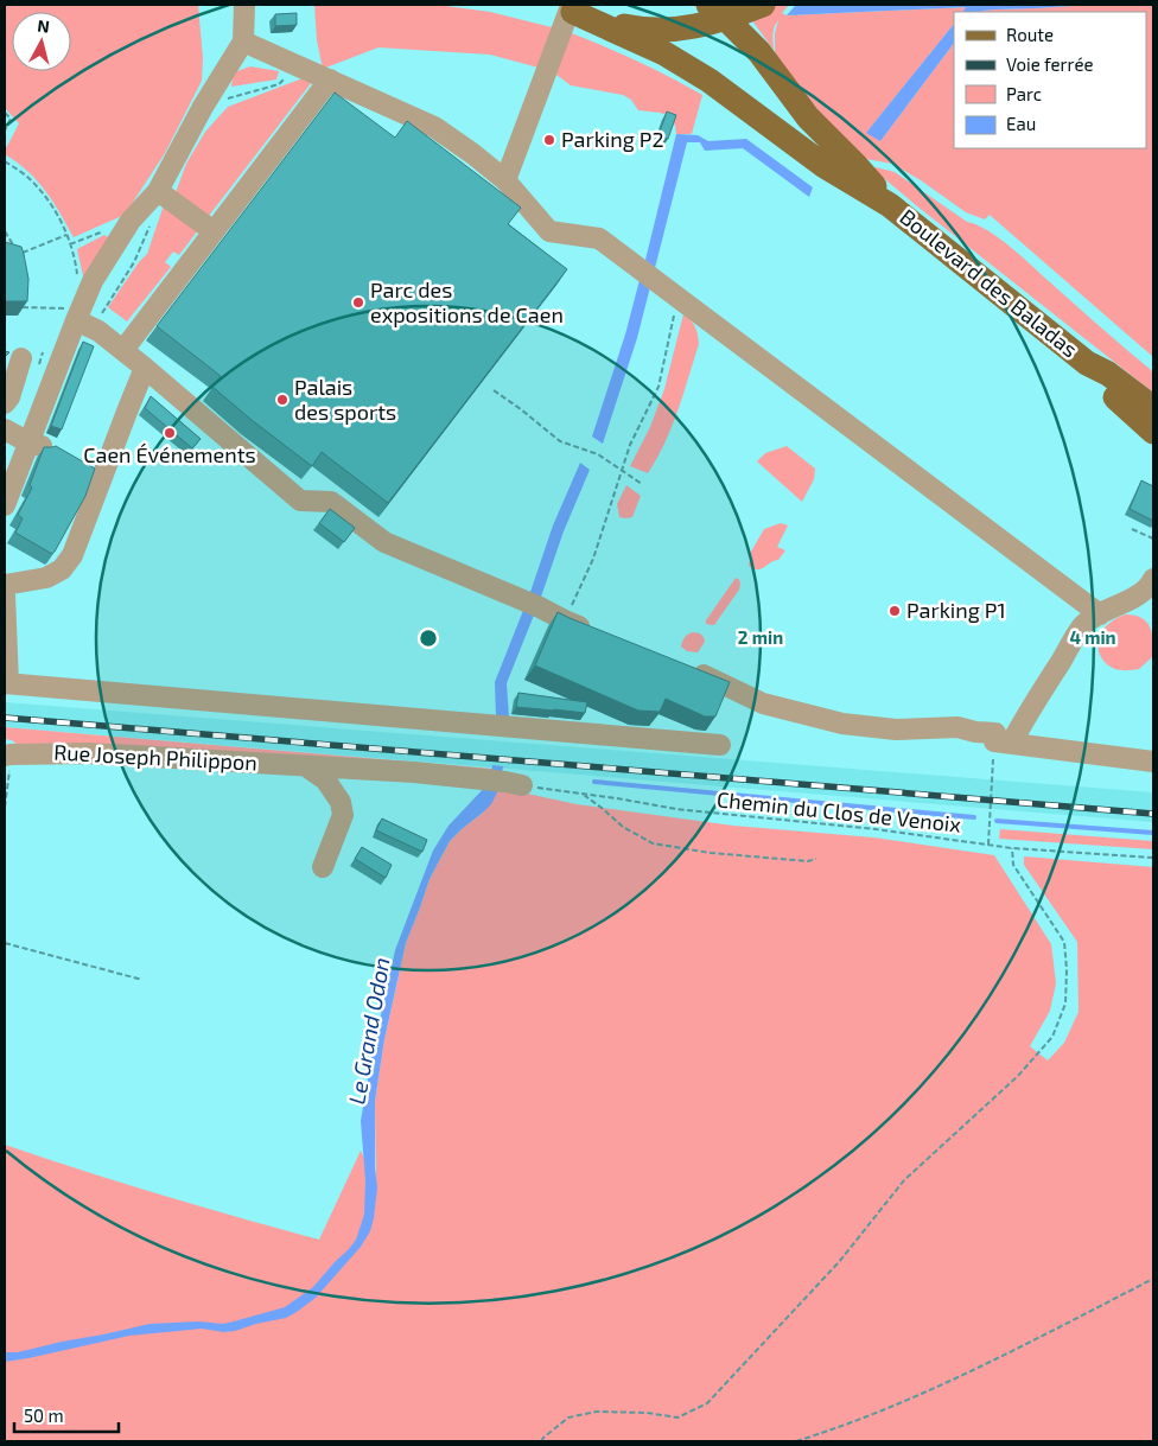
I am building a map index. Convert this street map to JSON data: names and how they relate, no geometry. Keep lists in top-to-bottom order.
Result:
{
  "streets": {
    "main road": ["Boulevard des Baladas"],
    "street": ["Rue Joseph Philippon"],
    "path": ["Chemin du Clos de Venoix"]
  },
  "crossings": [
    ["Rue Joseph Philippon", "Chemin du Clos de Venoix"]
  ],
  "water": ["Le Grand Odon"],
  "places": [
    "Parking P2",
    "Parc des expositions de Caen",
    "Palais des sports",
    "Caen Événements",
    "Parking P1"
  ],
  "legend": [
    "Route",
    "Voie ferrée",
    "Parc",
    "Eau"
  ],
  "scale_bar": "50 m",
  "north": "top",
  "rings": ["2 min", "4 min"]
}
